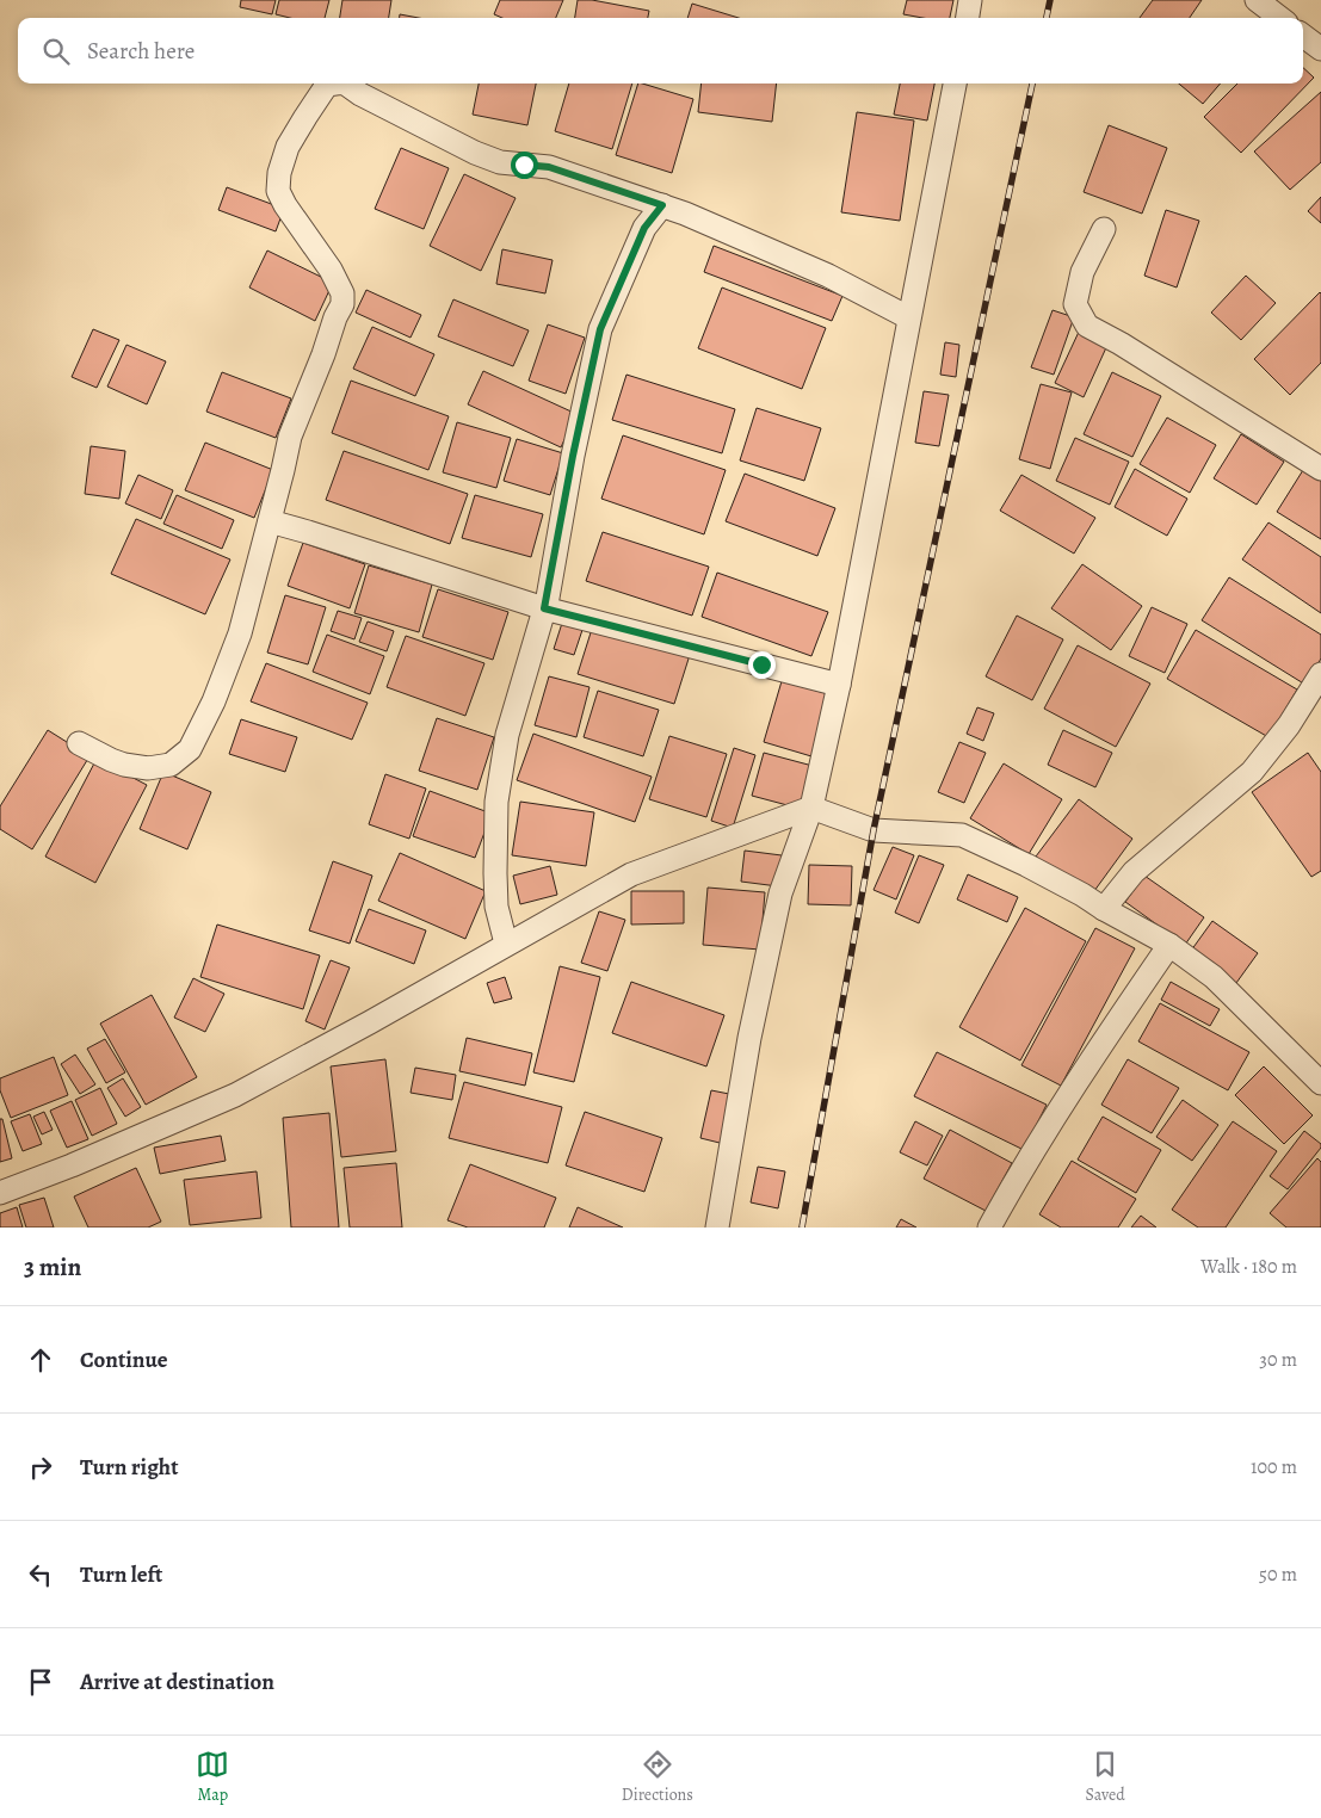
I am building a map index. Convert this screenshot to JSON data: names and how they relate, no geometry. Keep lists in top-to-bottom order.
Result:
{
  "page": {
    "search": "Search here",
    "heading": ["3 min", "Walk · 180 m"],
    "list": [
      ["Continue", "30 m"],
      ["Turn right", "100 m"],
      ["Turn left", "50 m"],
      "Arrive at destination"
    ],
    "nav": ["Map", "Directions", "Saved"]
  }
}
